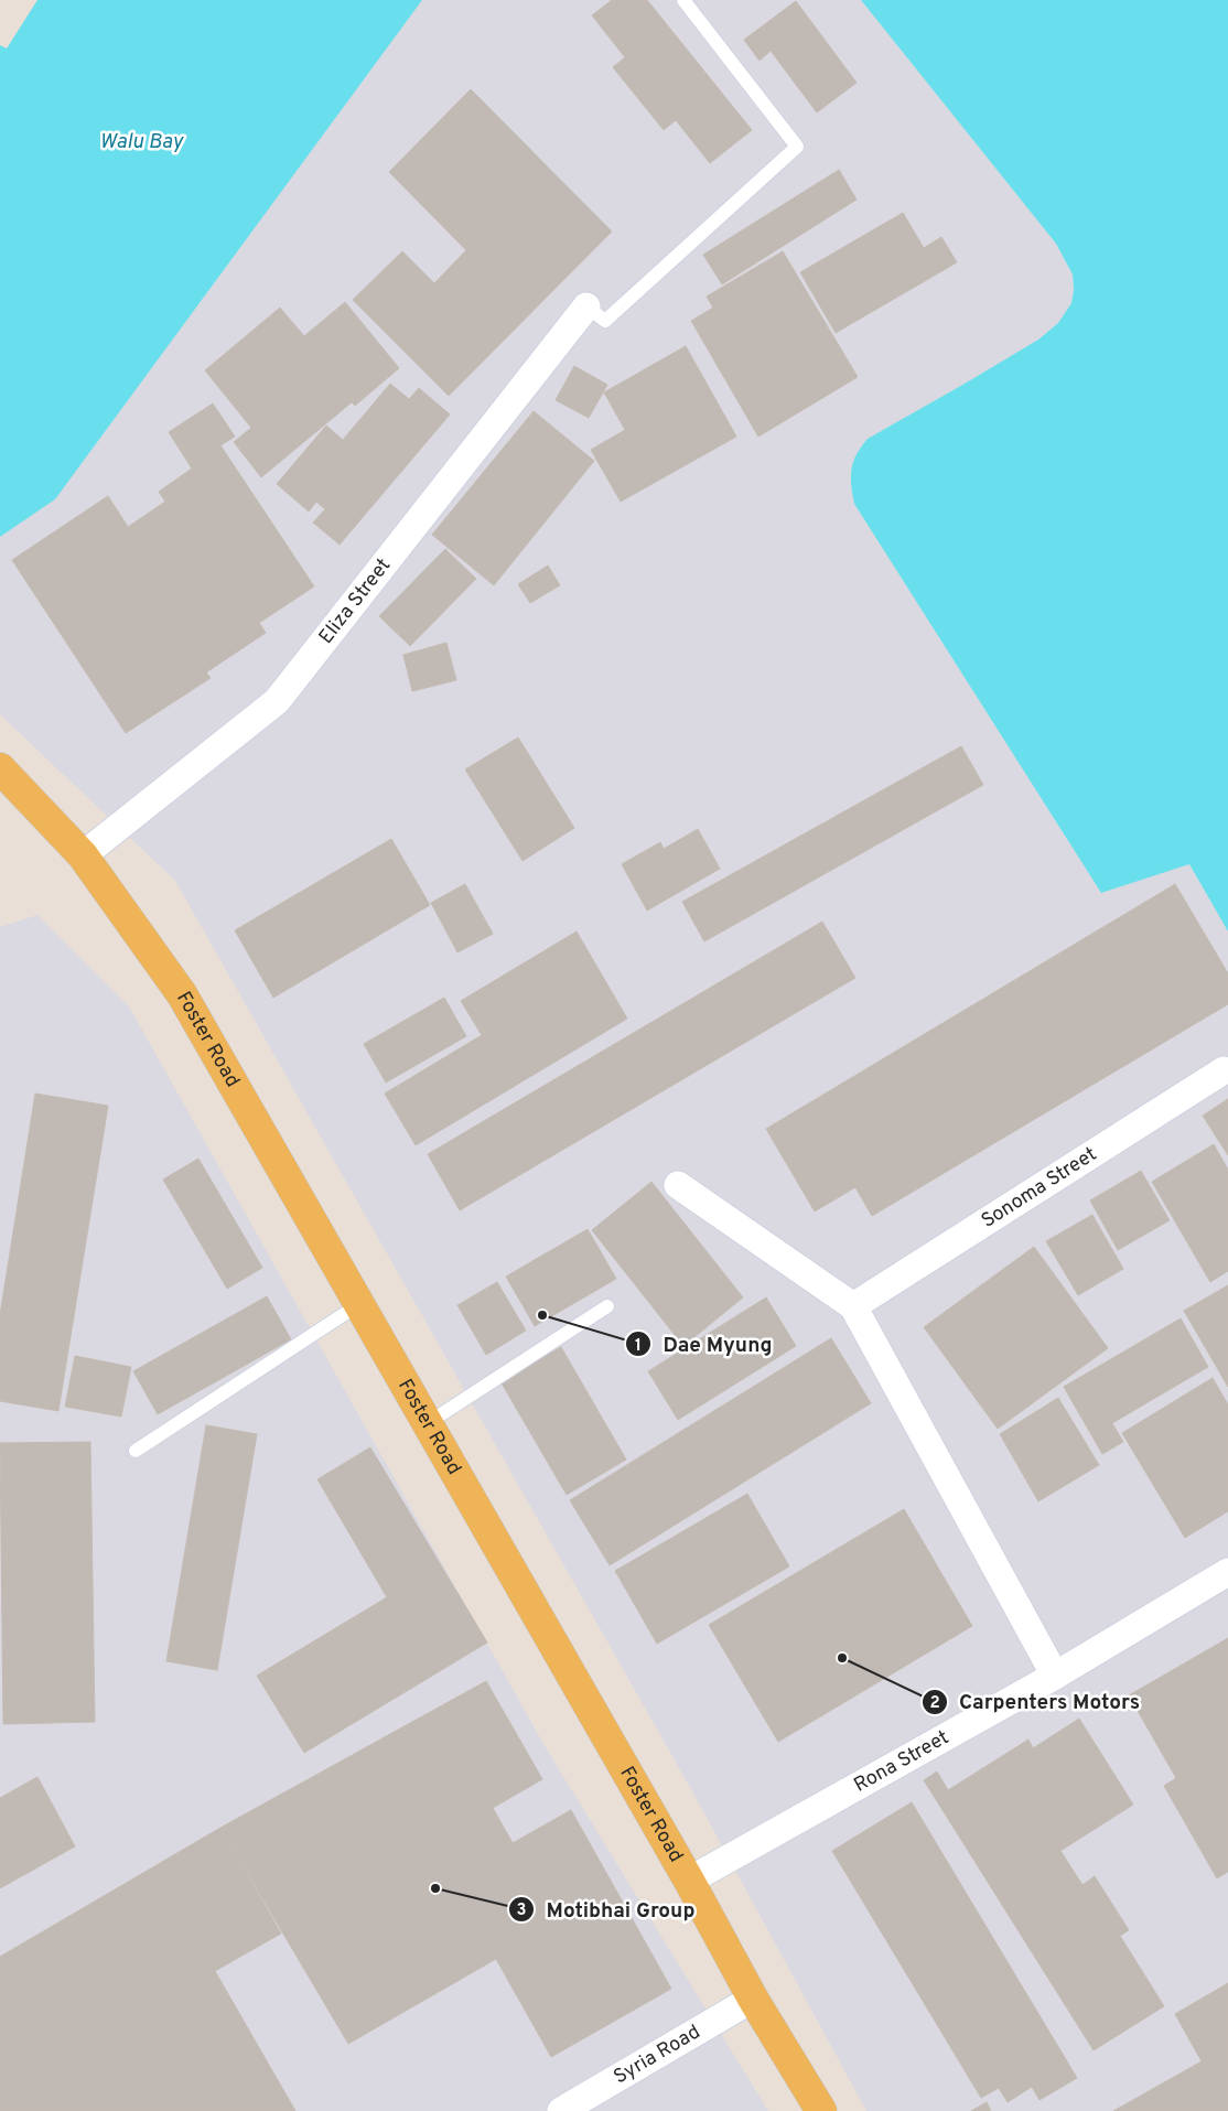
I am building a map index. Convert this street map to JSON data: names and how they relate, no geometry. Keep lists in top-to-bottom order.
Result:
{
  "streets": {
    "main road": ["Foster Road"],
    "street": [
      "Eliza Street",
      "Sonoma Street",
      "Rona Street",
      "Syria Road"
    ]
  },
  "crossings": [
    ["Eliza Street", "Foster Road"],
    ["Foster Road", "Rona Street"],
    ["Foster Road", "Syria Road"]
  ],
  "water": ["Walu Bay"],
  "places": ["Dae Myung", "Carpenters Motors", "Motibhai Group"]
}
